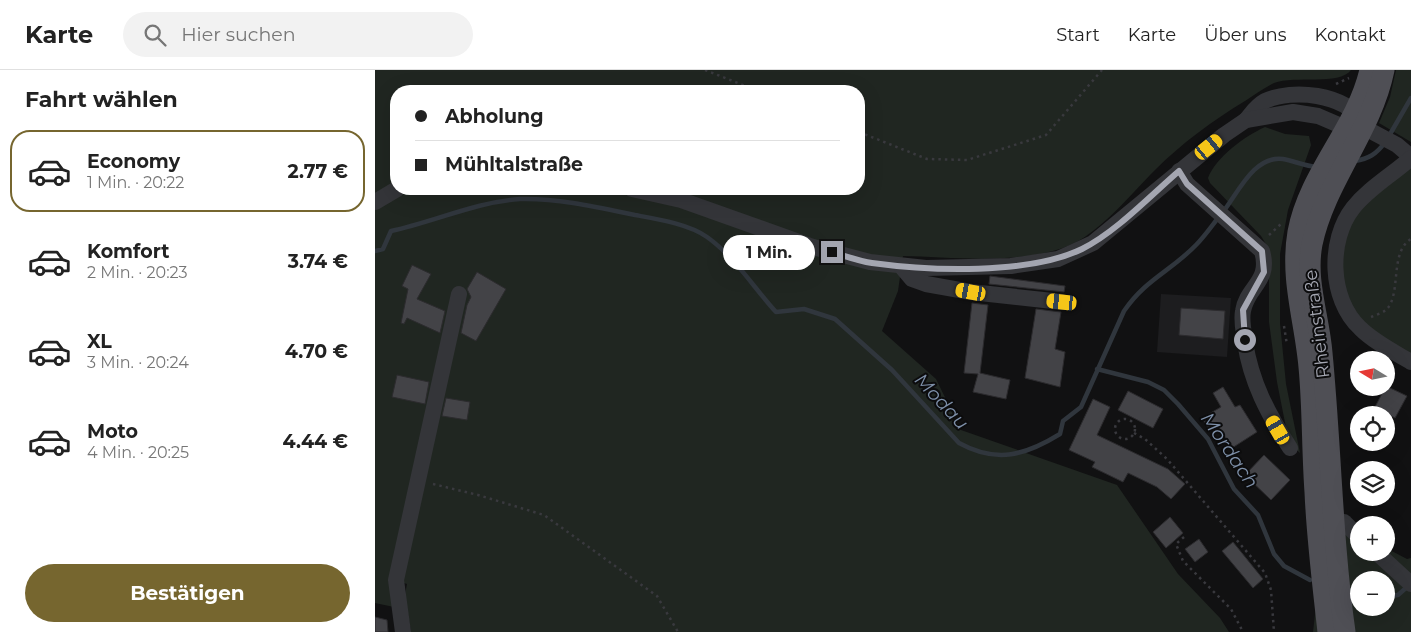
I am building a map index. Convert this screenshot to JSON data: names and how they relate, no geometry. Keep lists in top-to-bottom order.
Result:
{
  "streets": {
    "main road": ["Rheinstraße"]
  },
  "water": ["Modau", "Mordach"],
  "north": "left",
  "page": {
    "header": "Karte",
    "search": "Hier suchen",
    "nav": [
      "Start",
      "Karte",
      "Über uns",
      "Kontakt"
    ],
    "heading": "Fahrt wählen",
    "banner": ["Abholung", "Mühltalstraße"],
    "list": [
      {
        "name": "Economy",
        "note": "1 Min. · 20:22",
        "value": "2.77 €"
      },
      {
        "name": "Komfort",
        "note": "2 Min. · 20:23",
        "value": "3.74 €"
      },
      {
        "name": "XL",
        "note": "3 Min. · 20:24",
        "value": "4.70 €"
      },
      {
        "name": "Moto",
        "note": "4 Min. · 20:25",
        "value": "4.44 €"
      }
    ],
    "bubble": "1 Min.",
    "map_buttons": ["+", "−"],
    "buttons": "Bestätigen"
  }
}
